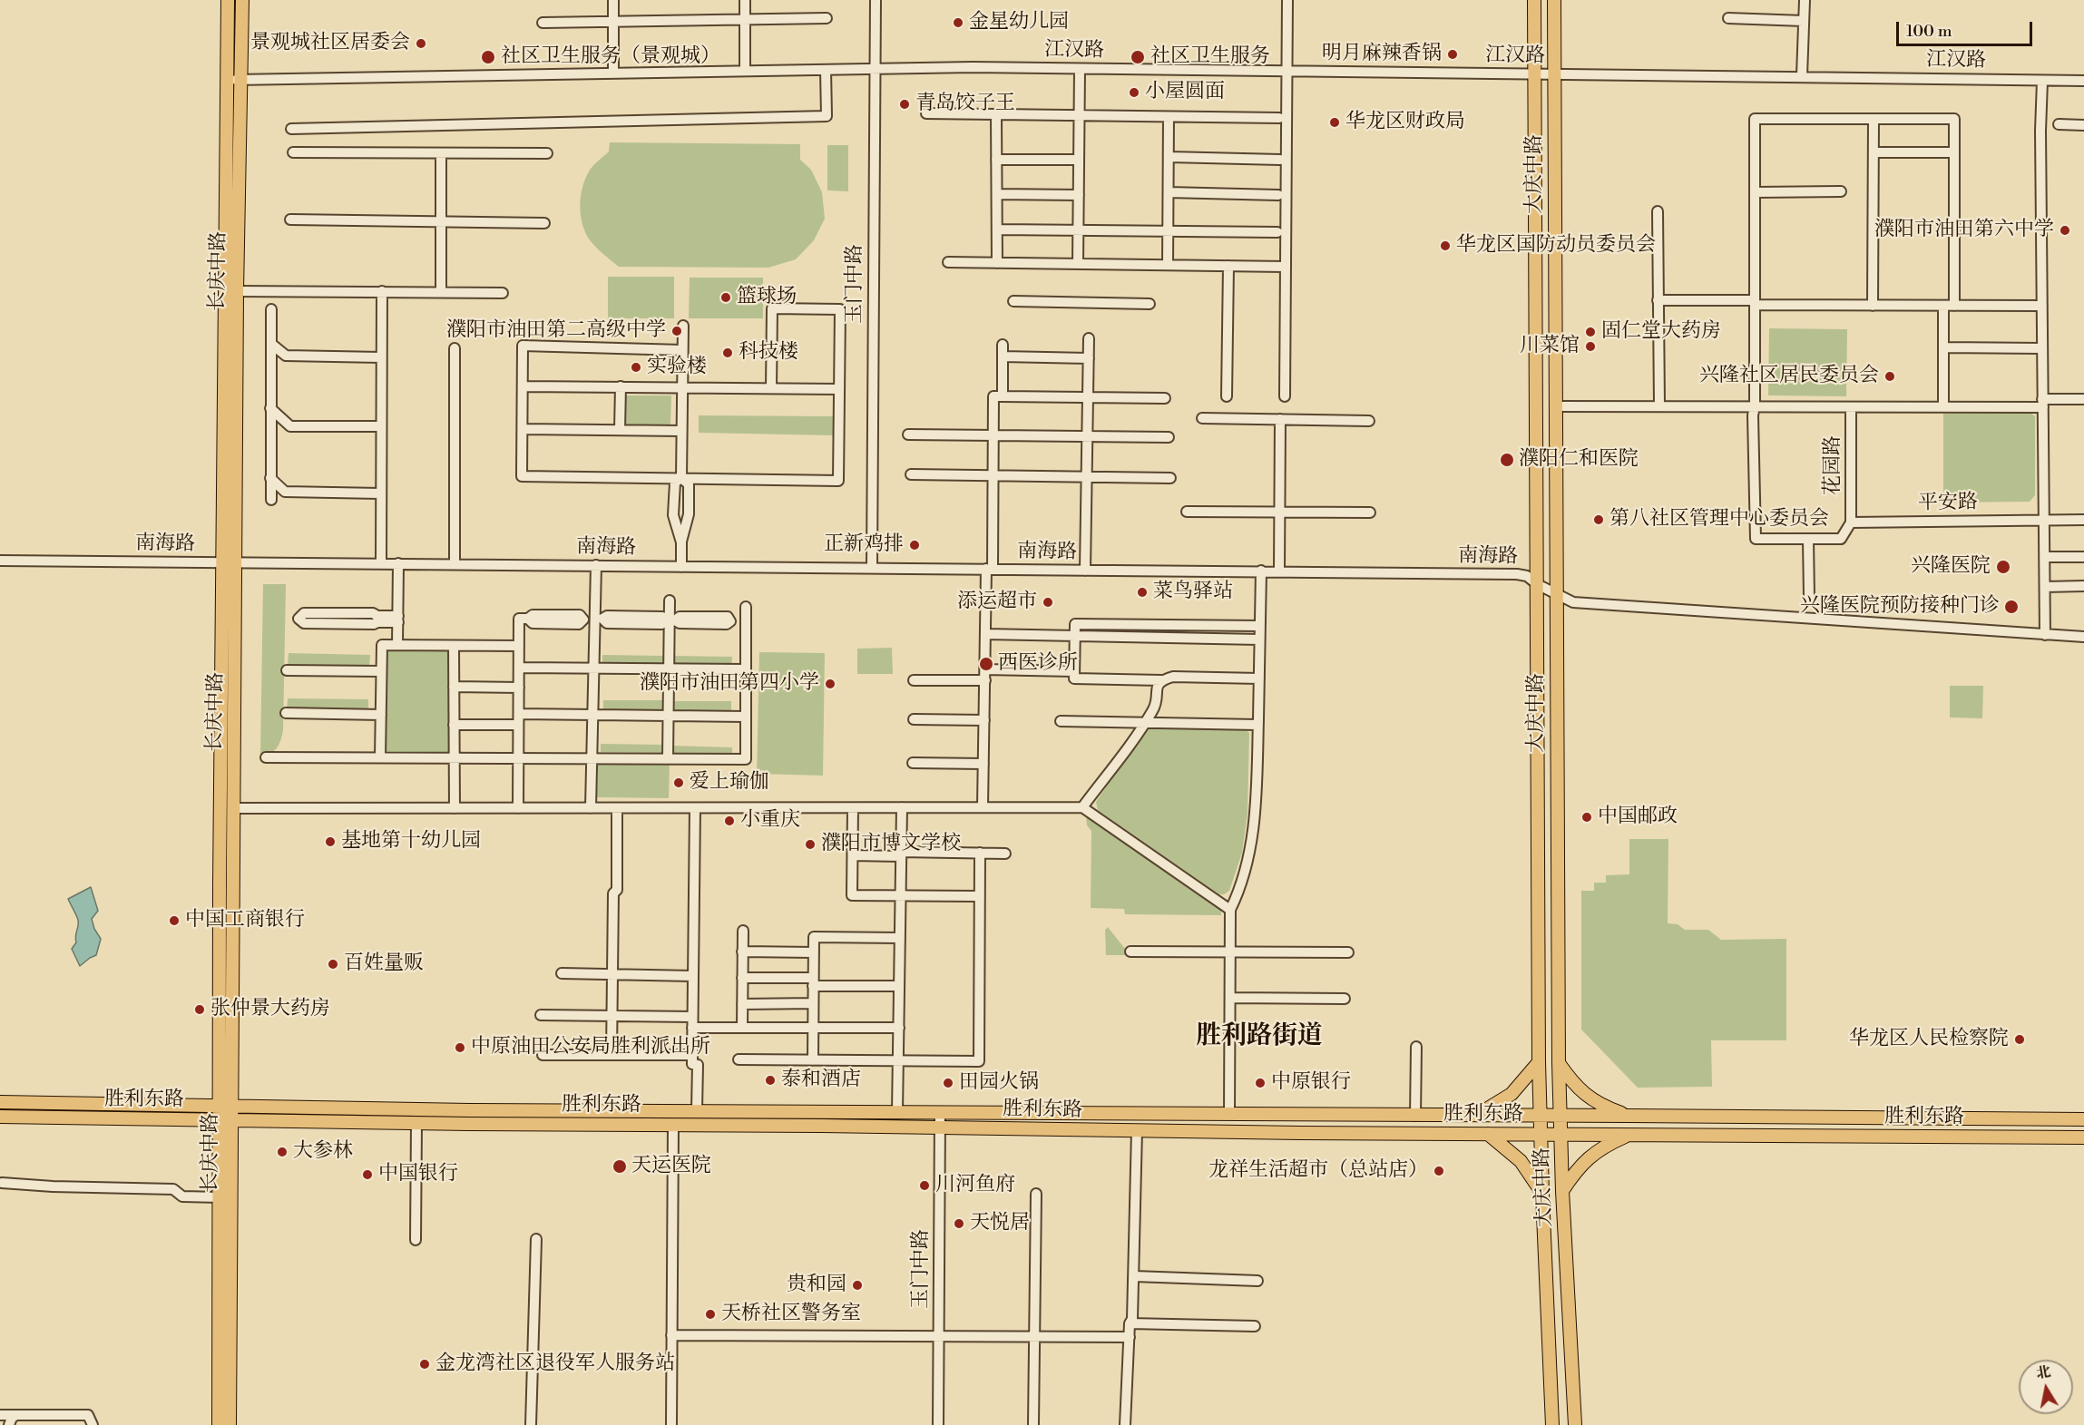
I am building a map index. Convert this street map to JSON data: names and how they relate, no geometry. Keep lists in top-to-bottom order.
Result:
{
  "streets": {
    "main road": ["大庆中路", "长庆中路", "胜利东路"],
    "street": [
      "江汉路",
      "玉门中路",
      "花园路",
      "平安路",
      "南海路"
    ]
  },
  "crossings": [
    ["江汉路", "大庆中路"],
    ["江汉路", "长庆中路"],
    ["江汉路", "玉门中路"],
    ["大庆中路", "南海路"],
    ["大庆中路", "胜利东路"],
    ["长庆中路", "南海路"],
    ["长庆中路", "胜利东路"],
    ["玉门中路", "南海路"],
    ["玉门中路", "胜利东路"],
    ["花园路", "平安路"]
  ],
  "districts": ["胜利路街道"],
  "places": [
    "金星幼儿园",
    "景观城社区居委会",
    "明月麻辣香锅",
    "社区卫生服务（景观城）",
    "社区卫生服务",
    "小屋圆面",
    "青岛饺子王",
    "华龙区财政局",
    "濮阳市油田第六中学",
    "华龙区国防动员委员会",
    "篮球场",
    "濮阳市油田第二高级中学",
    "固仁堂大药房",
    "川菜馆",
    "科技楼",
    "实验楼",
    "兴隆社区居民委员会",
    "濮阳仁和医院",
    "第八社区管理中心委员会",
    "正新鸡排",
    "兴隆医院",
    "菜鸟驿站",
    "添运超市",
    "兴隆医院预防接种门诊",
    "西医诊所",
    "濮阳市油田第四小学",
    "爱上瑜伽",
    "中国邮政",
    "小重庆",
    "基地第十幼儿园",
    "濮阳市博文学校",
    "中国工商银行",
    "百姓量贩",
    "张仲景大药房",
    "华龙区人民检察院",
    "中原油田公安局胜利派出所",
    "泰和酒店",
    "田园火锅",
    "中原银行",
    "大参林",
    "天运医院",
    "龙祥生活超市（总站店）",
    "中国银行",
    "川河鱼府",
    "天悦居",
    "贵和园",
    "天桥社区警务室",
    "金龙湾社区退役军人服务站"
  ],
  "scale_bar": "100 m",
  "north": "top"
}
